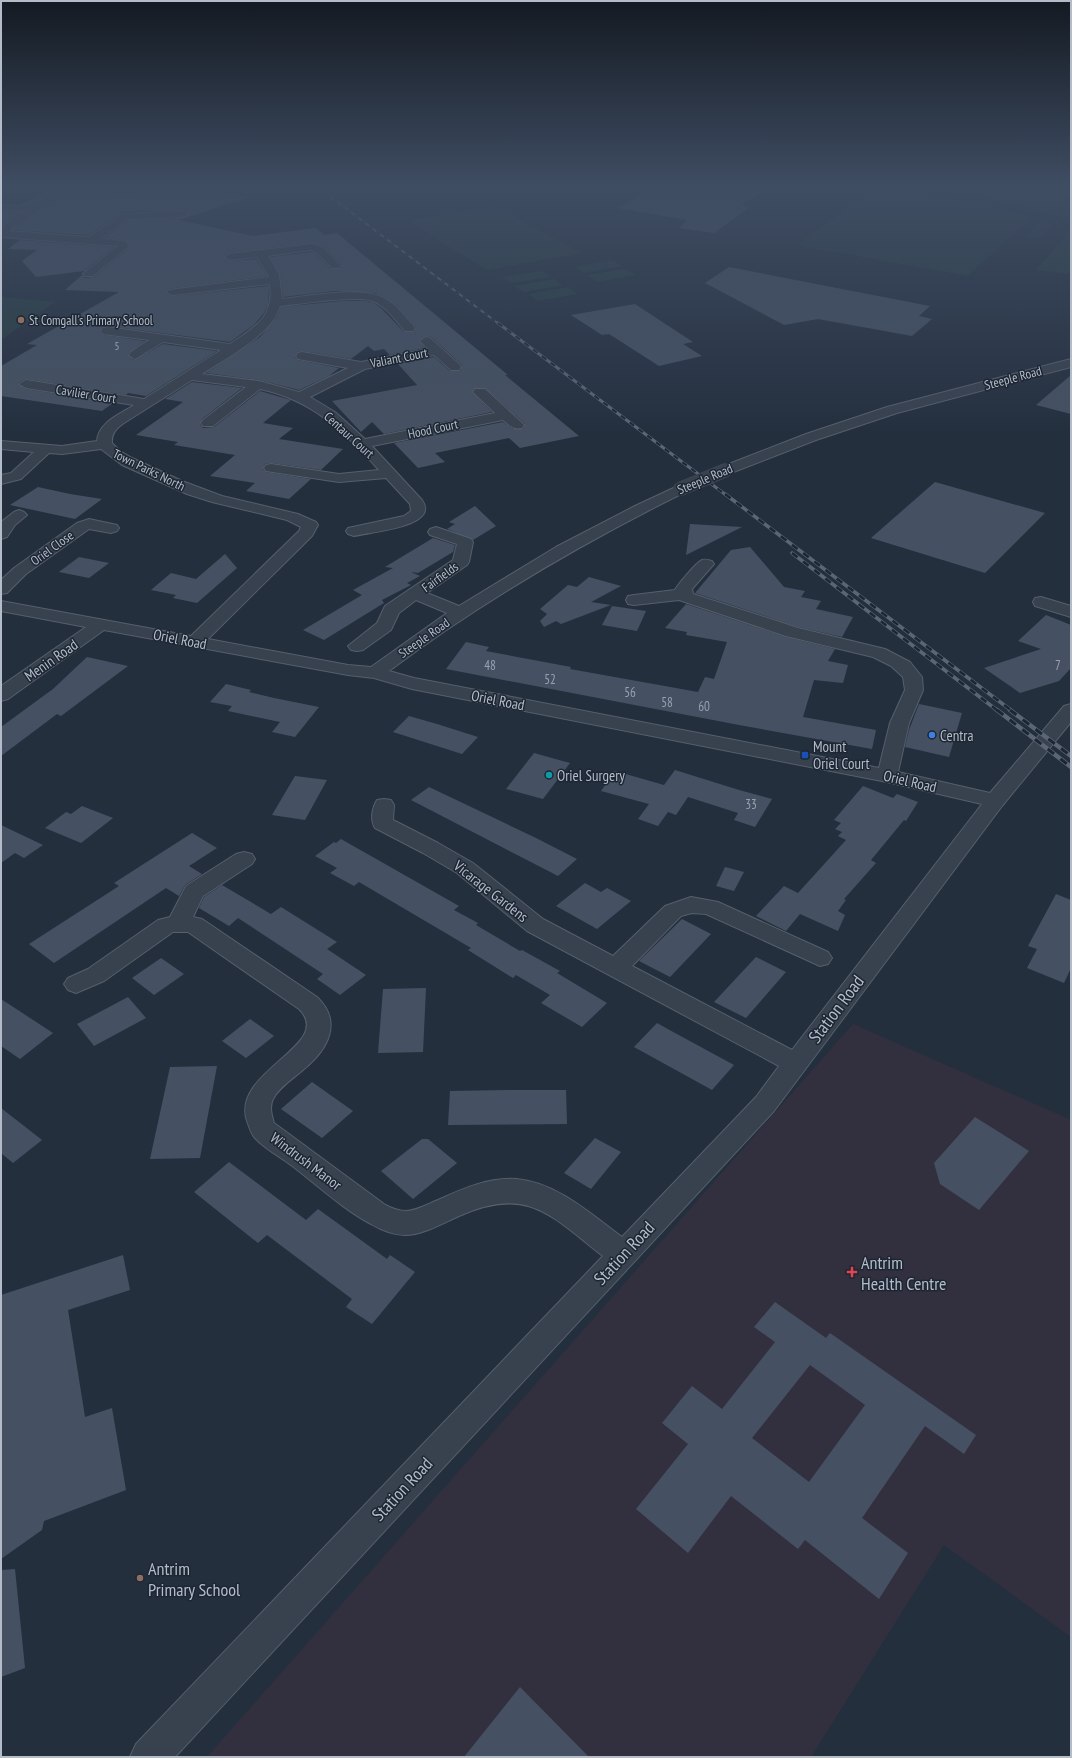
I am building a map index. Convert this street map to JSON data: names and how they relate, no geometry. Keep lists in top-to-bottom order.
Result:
{
  "streets": {
    "street": [
      "Valiant Court",
      "Steeple Road",
      "Cavilier Court",
      "Hood Court",
      "Centaur Court",
      "Town Parks North",
      "Oriel Close",
      "Fairfields",
      "Oriel Road",
      "Menin Road",
      "Vicarage Gardens",
      "Station Road",
      "Windrush Manor"
    ]
  },
  "crossings": [
    ["Valiant Court", "Centaur Court"],
    ["Steeple Road", "Fairfields"],
    ["Steeple Road", "Oriel Road"],
    ["Cavilier Court", "Town Parks North"],
    ["Hood Court", "Centaur Court"],
    ["Centaur Court", "Town Parks North"],
    ["Town Parks North", "Oriel Road"],
    ["Oriel Road", "Menin Road"],
    ["Oriel Road", "Station Road"],
    ["Vicarage Gardens", "Station Road"],
    ["Station Road", "Windrush Manor"]
  ],
  "places": {
    "other": [
      "St Comgall's Primary School",
      "Centra",
      "Oriel Surgery",
      "Antrim Primary School"
    ],
    "transit": ["Mount Oriel Court"],
    "health": ["Antrim Health Centre"]
  },
  "house_numbers": [
    "5",
    "48",
    "7",
    "52",
    "56",
    "58",
    "60",
    "33"
  ]
}
